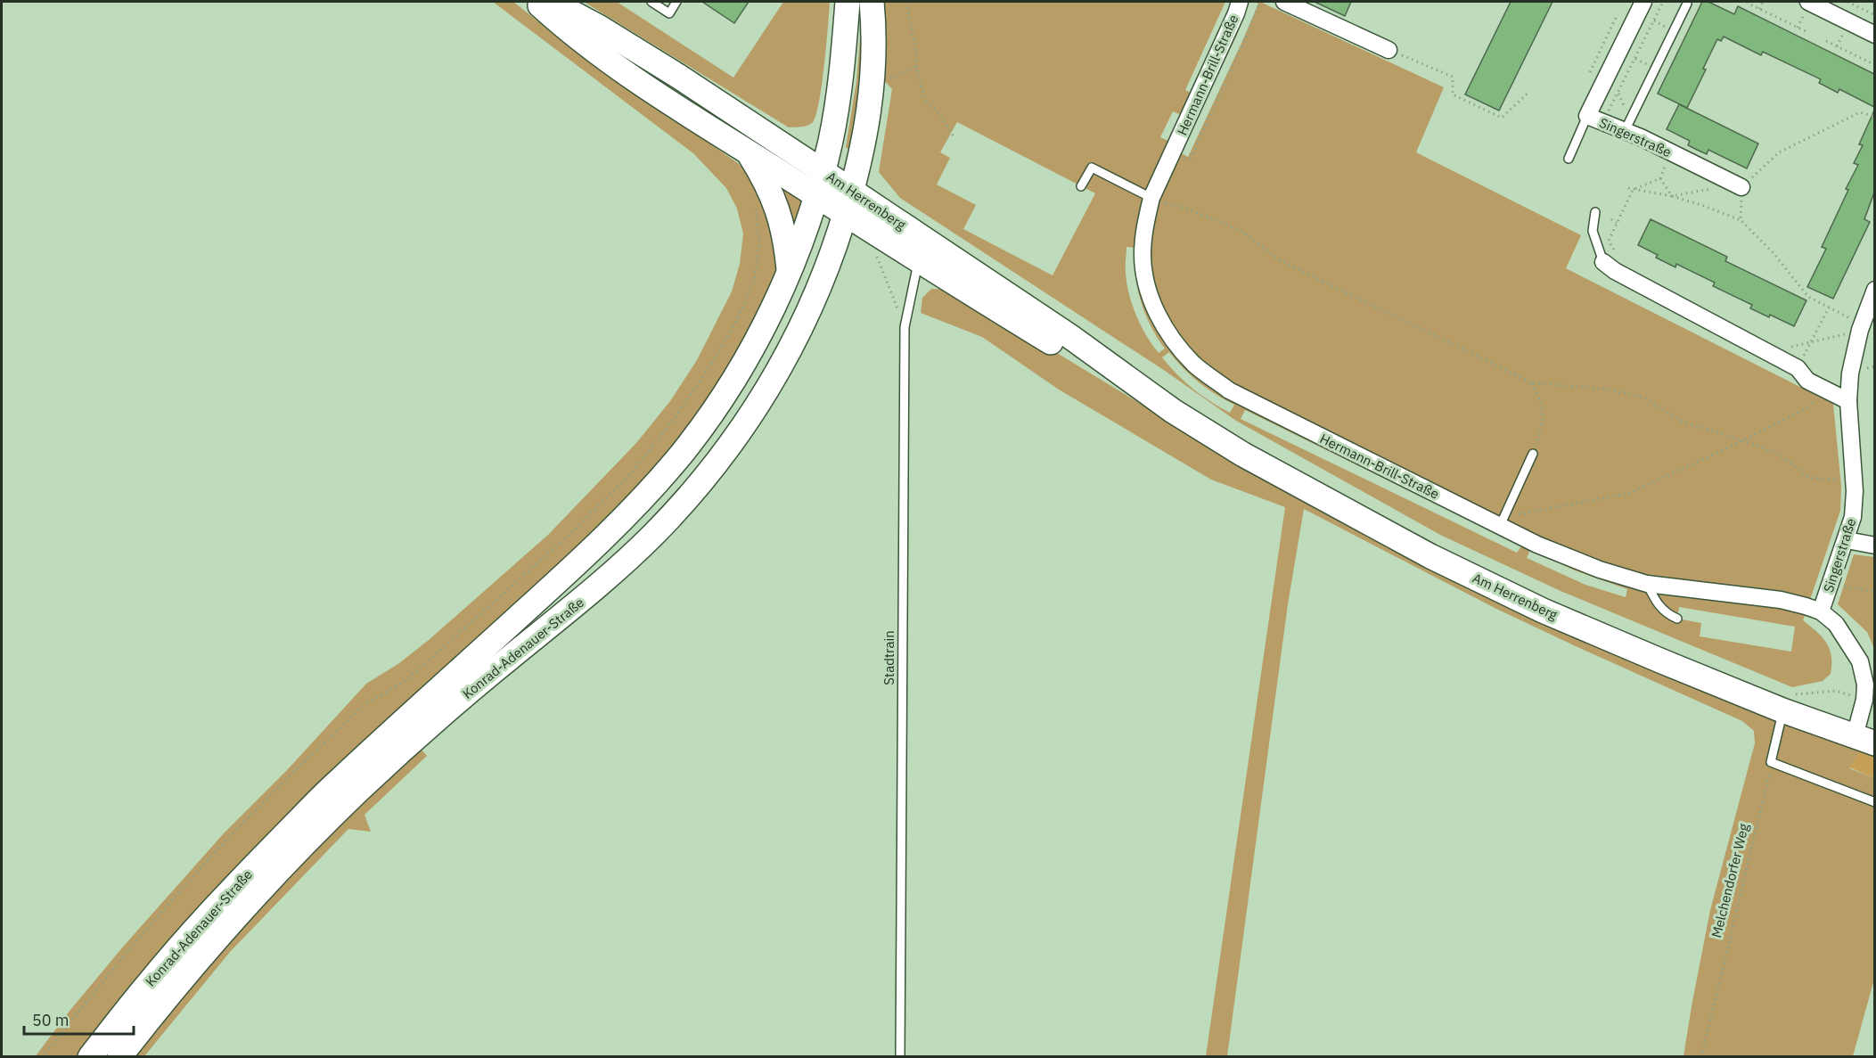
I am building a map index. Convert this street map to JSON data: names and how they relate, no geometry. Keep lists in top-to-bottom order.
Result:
{
  "streets": {
    "main road": ["Am Herrenberg", "Konrad-Adenauer-Straße"],
    "street": ["Hermann-Brill-Straße", "Singerstraße"],
    "lane": ["Stadtrain"],
    "path": ["Melchendorfer Weg"]
  },
  "crossings": [
    ["Hermann-Brill-Straße", "Singerstraße"],
    ["Hermann-Brill-Straße", "Am Herrenberg"],
    ["Am Herrenberg", "Konrad-Adenauer-Straße"],
    ["Am Herrenberg", "Stadtrain"]
  ],
  "scale_bar": "50 m"
}
